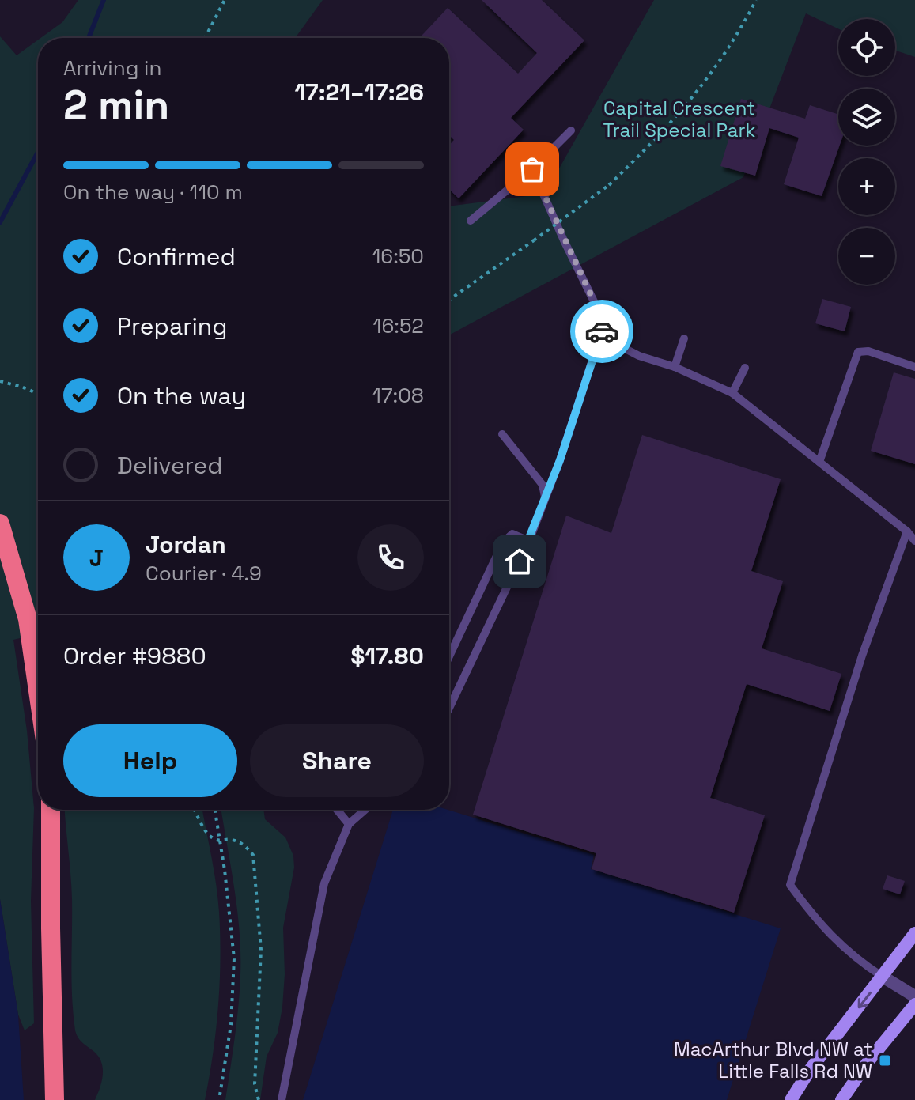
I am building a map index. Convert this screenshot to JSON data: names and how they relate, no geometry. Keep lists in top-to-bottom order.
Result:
{
  "parks": ["Capital Crescent Trail Special Park"],
  "places": {
    "transit": ["MacArthur Blvd NW at Little Falls Rd NW"]
  },
  "page": {
    "map_buttons": ["+", "−"],
    "heading": ["2 min", "Arriving in", "17:21–17:26"],
    "panel": [
      "Jordan",
      "Courier · 4.9",
      "Order #9880",
      "$17.80"
    ],
    "bar": "On the way · 110 m",
    "list": [
      ["Confirmed", "16:50"],
      ["Preparing", "16:52"],
      ["On the way", "17:08"],
      "Delivered"
    ],
    "round": "J",
    "buttons": ["Help", "Share"]
  }
}
